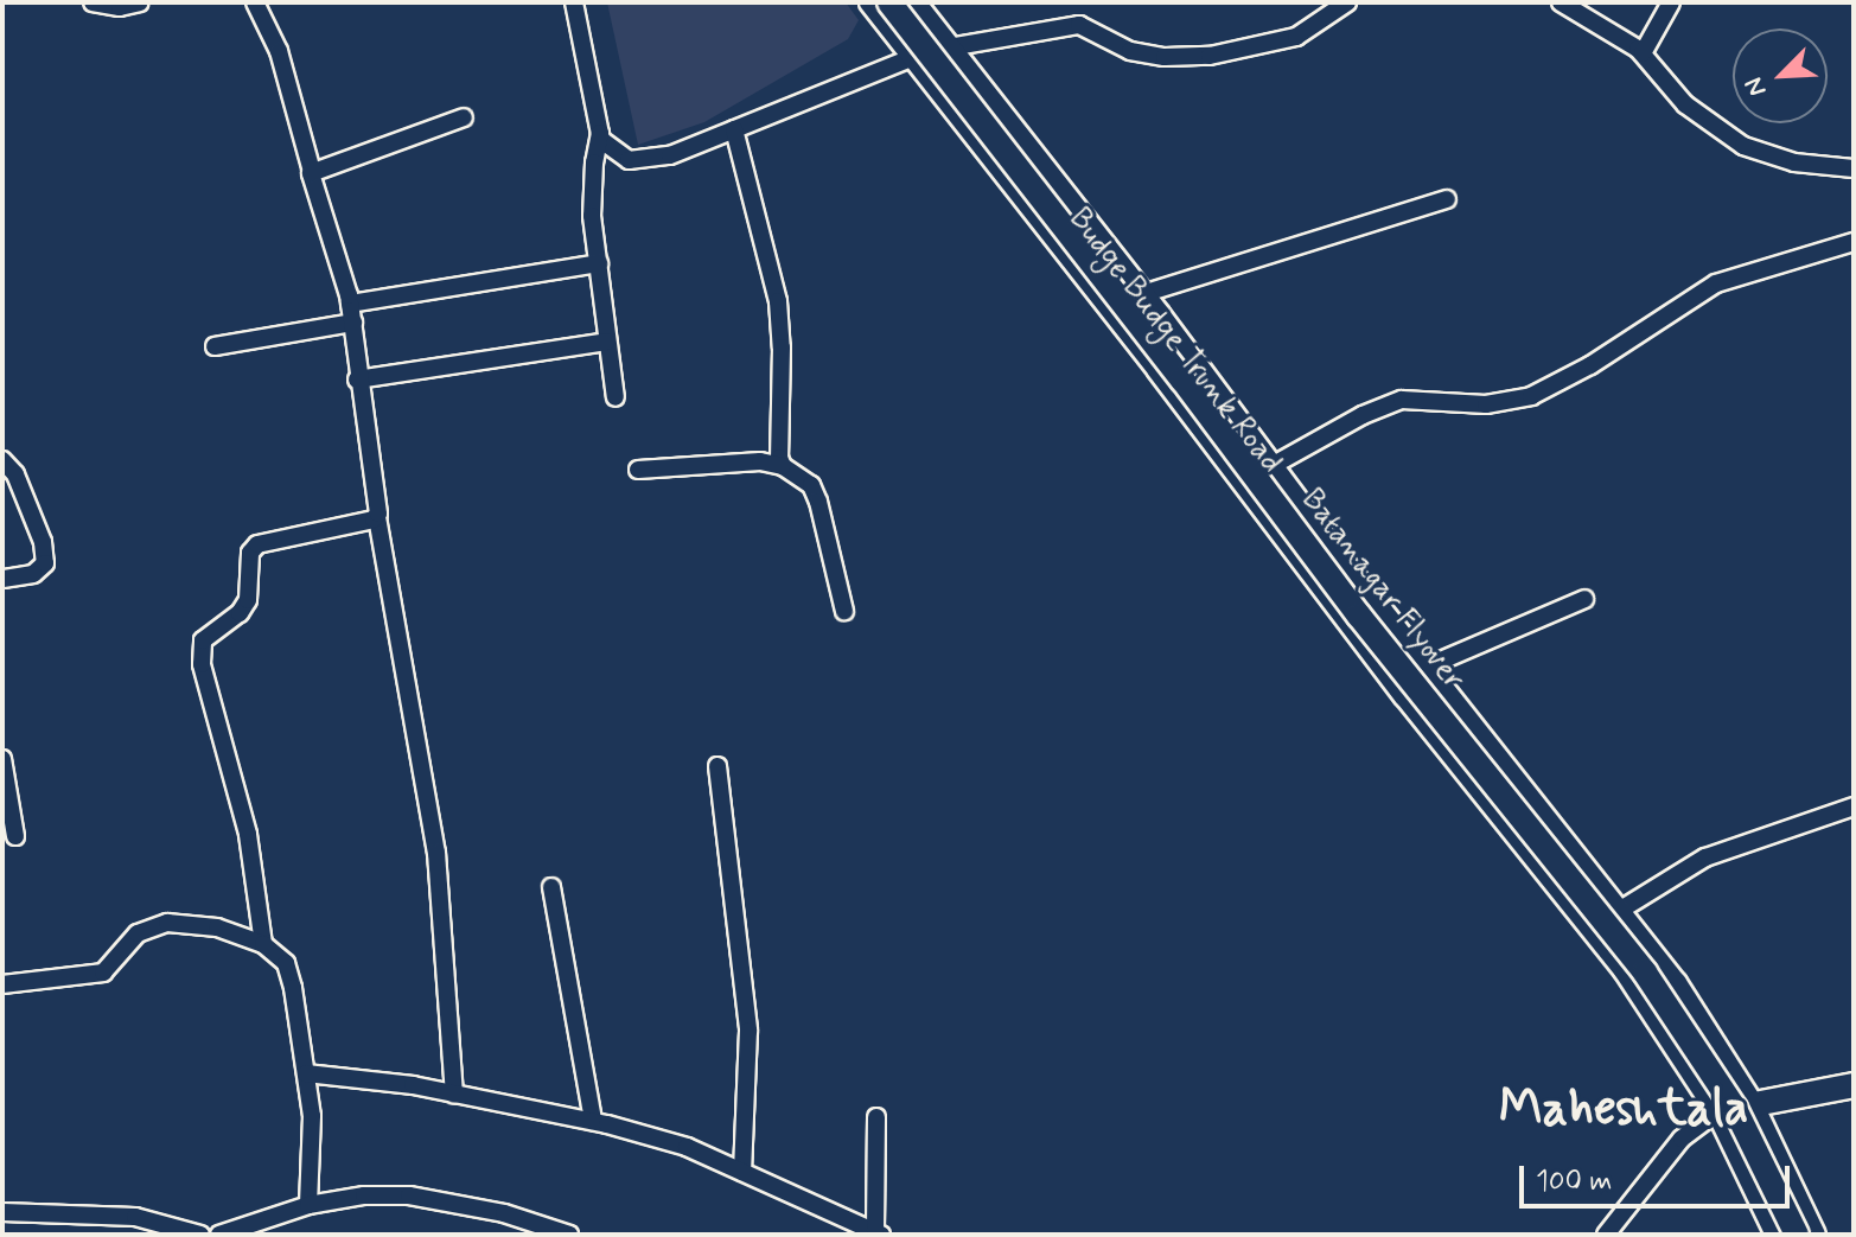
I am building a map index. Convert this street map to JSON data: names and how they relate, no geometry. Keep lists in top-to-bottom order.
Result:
{
  "streets": {
    "main road": ["Batanagar Flyover"],
    "street": ["Budge Budge Trunk Road"]
  },
  "districts": ["Maheshtala"],
  "scale_bar": "100 m",
  "north": "bottom left"
}
